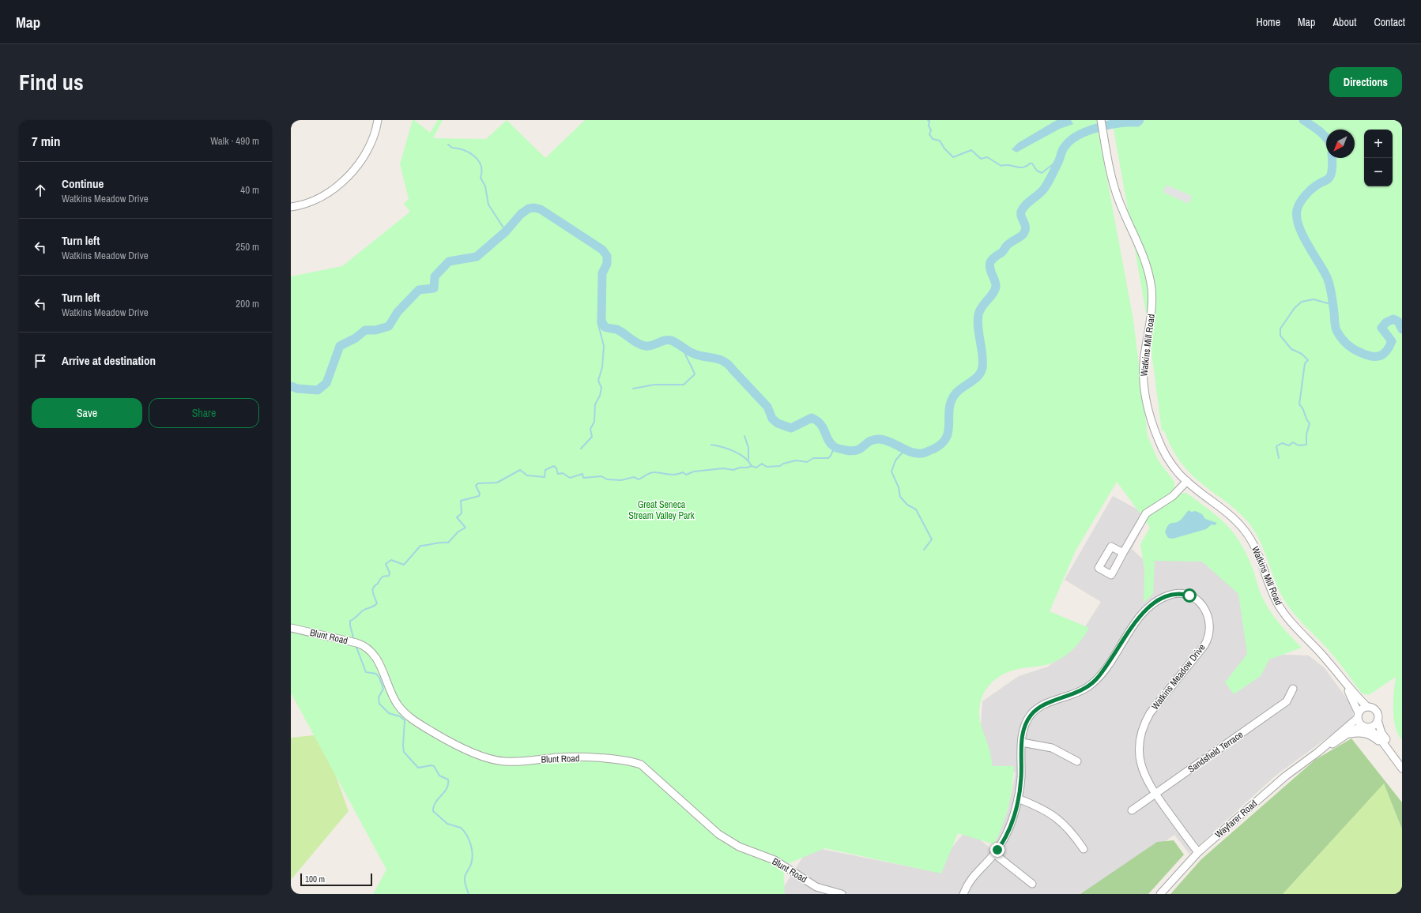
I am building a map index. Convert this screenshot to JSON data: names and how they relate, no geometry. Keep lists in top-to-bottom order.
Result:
{
  "streets": {
    "street": [
      "Watkins Mill Road",
      "Blunt Road",
      "Watkins Meadow Drive",
      "Sandsfield Terrace",
      "Wayfarer Road"
    ]
  },
  "crossings": [
    ["Watkins Mill Road", "Wayfarer Road"],
    ["Watkins Meadow Drive", "Sandsfield Terrace"],
    ["Watkins Meadow Drive", "Wayfarer Road"]
  ],
  "parks": ["Great Seneca Stream Valley Park"],
  "scale_bar": "100 m",
  "north": "bottom left",
  "page": {
    "header": "Map",
    "nav": [
      "Home",
      "Map",
      "About",
      "Contact"
    ],
    "title": "Find us",
    "buttons": [
      "Directions",
      ["Save", "Share"]
    ],
    "heading": ["7 min", "Walk · 490 m"],
    "map_buttons": ["+", "−"],
    "list": [
      ["Continue", "Watkins Meadow Drive", "40 m"],
      ["Turn left", "Watkins Meadow Drive", "250 m"],
      ["Turn left", "Watkins Meadow Drive", "200 m"],
      "Arrive at destination"
    ],
    "scale": "100 m"
  }
}
